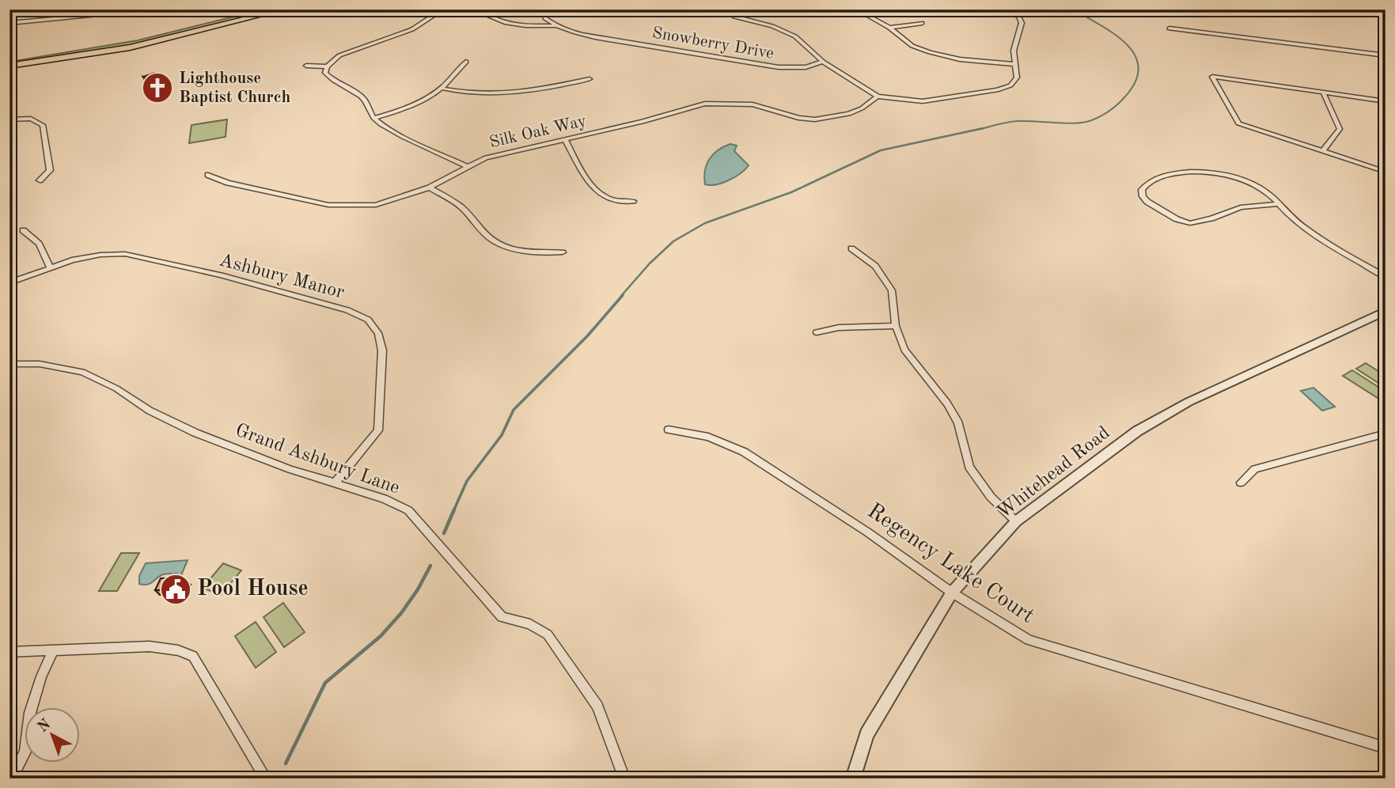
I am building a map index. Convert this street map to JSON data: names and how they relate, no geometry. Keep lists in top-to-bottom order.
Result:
{
  "streets": {
    "street": [
      "Snowberry Drive",
      "Silk Oak Way",
      "Ashbury Manor",
      "Grand Ashbury Lane",
      "Whitehead Road",
      "Regency Lake Court"
    ]
  },
  "crossings": [
    ["Ashbury Manor", "Grand Ashbury Lane"],
    ["Whitehead Road", "Regency Lake Court"]
  ],
  "places": {
    "church": ["Lighthouse Baptist Church"],
    "public building": ["Pool House"]
  },
  "north": "top left"
}
